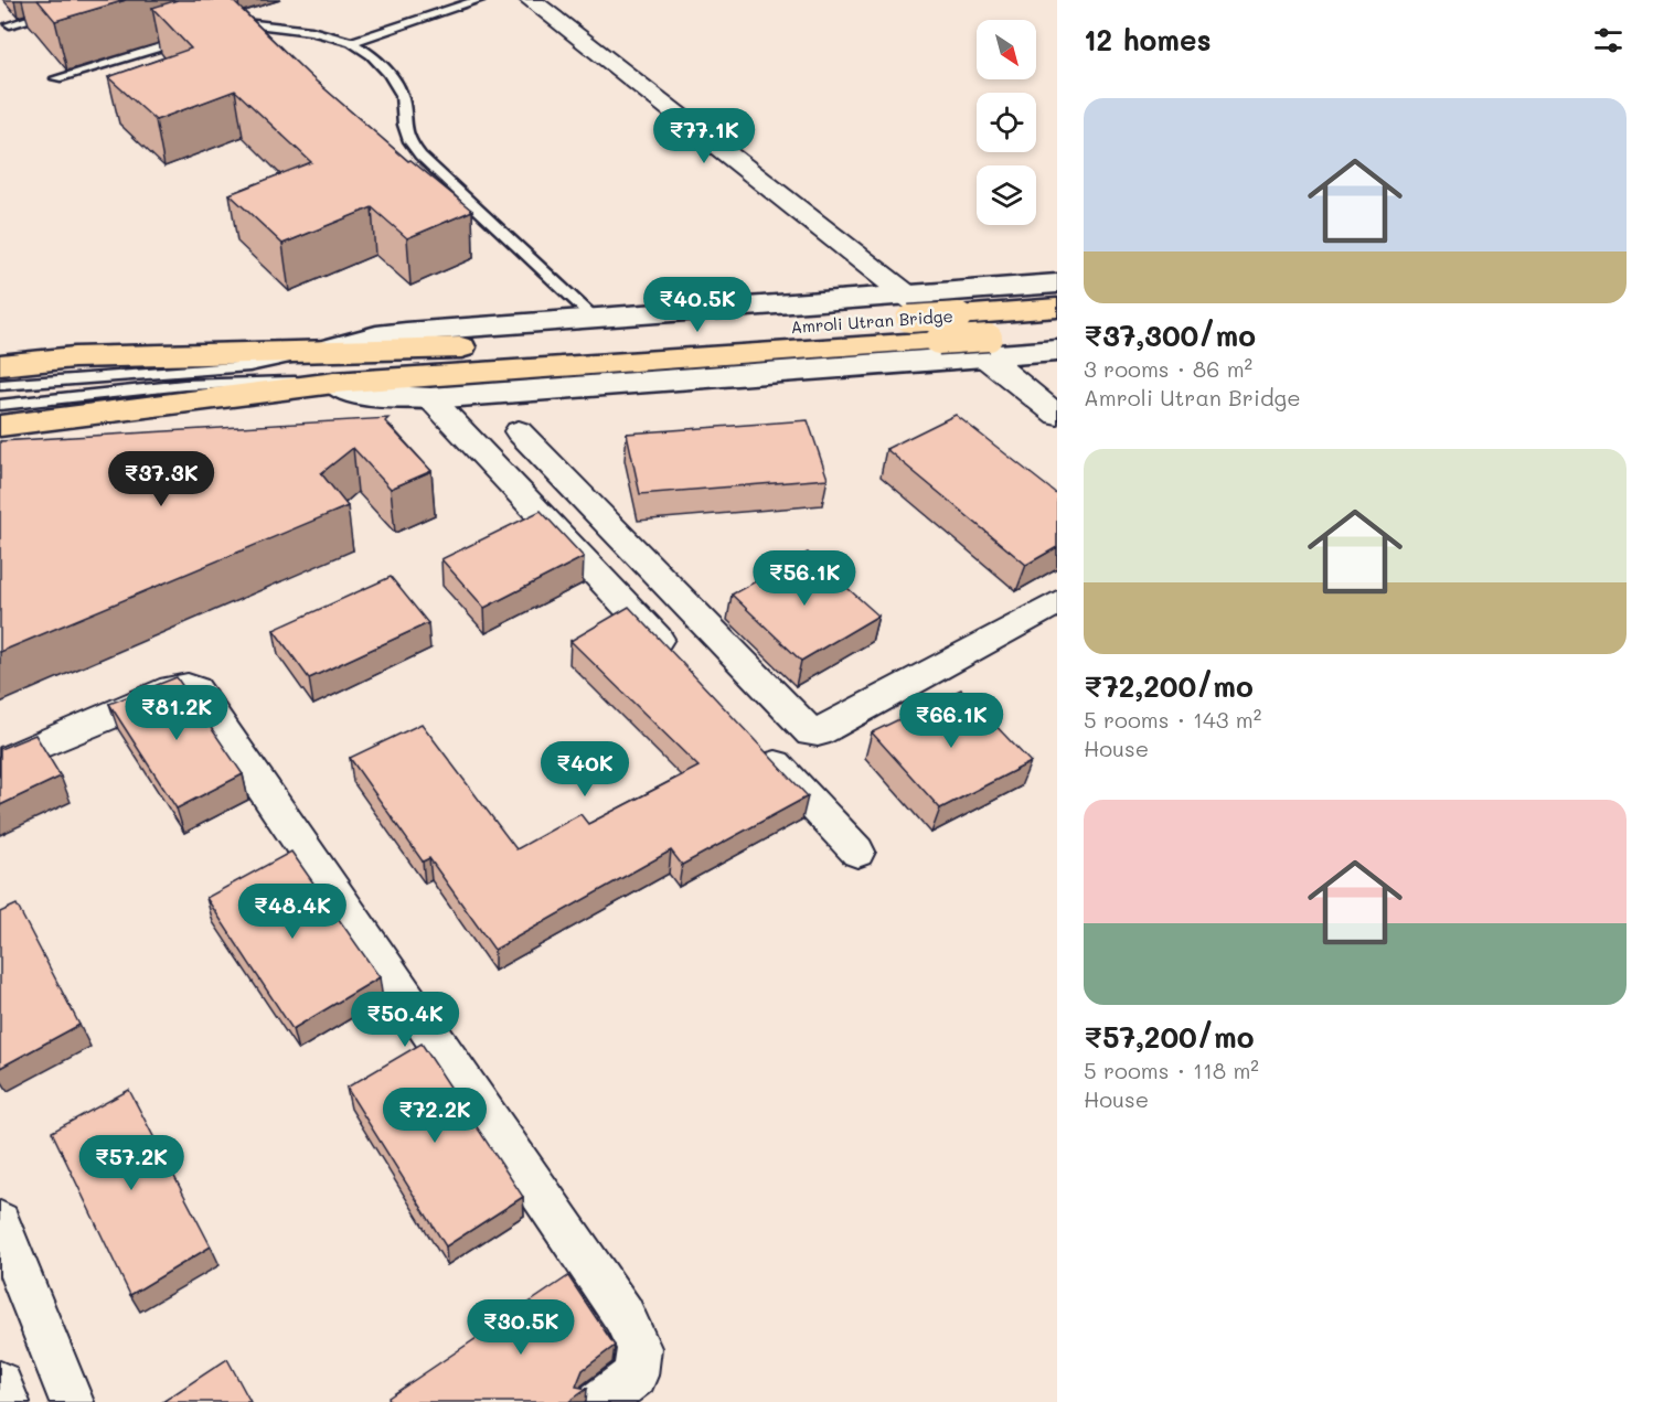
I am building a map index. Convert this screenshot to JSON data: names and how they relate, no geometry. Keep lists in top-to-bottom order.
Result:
{
  "streets": {
    "main road": ["Amroli Utran Bridge"]
  },
  "north": "bottom right",
  "page": {
    "heading": "12 homes",
    "list": [
      {
        "name": "₹37,300/mo",
        "note": "3 rooms · 86 m² · Amroli Utran Bridge"
      },
      {
        "name": "₹72,200/mo",
        "note": "5 rooms · 143 m² · House"
      },
      {
        "name": "₹57,200/mo",
        "note": "5 rooms · 118 m² · House"
      }
    ],
    "price": [
      "₹77.1K",
      "₹40.5K",
      "₹37.3K",
      "₹56.1K",
      "₹81.2K",
      "₹66.1K",
      "₹40K",
      "₹48.4K",
      "₹50.4K",
      "₹72.2K",
      "₹57.2K",
      "₹30.5K"
    ]
  }
}
